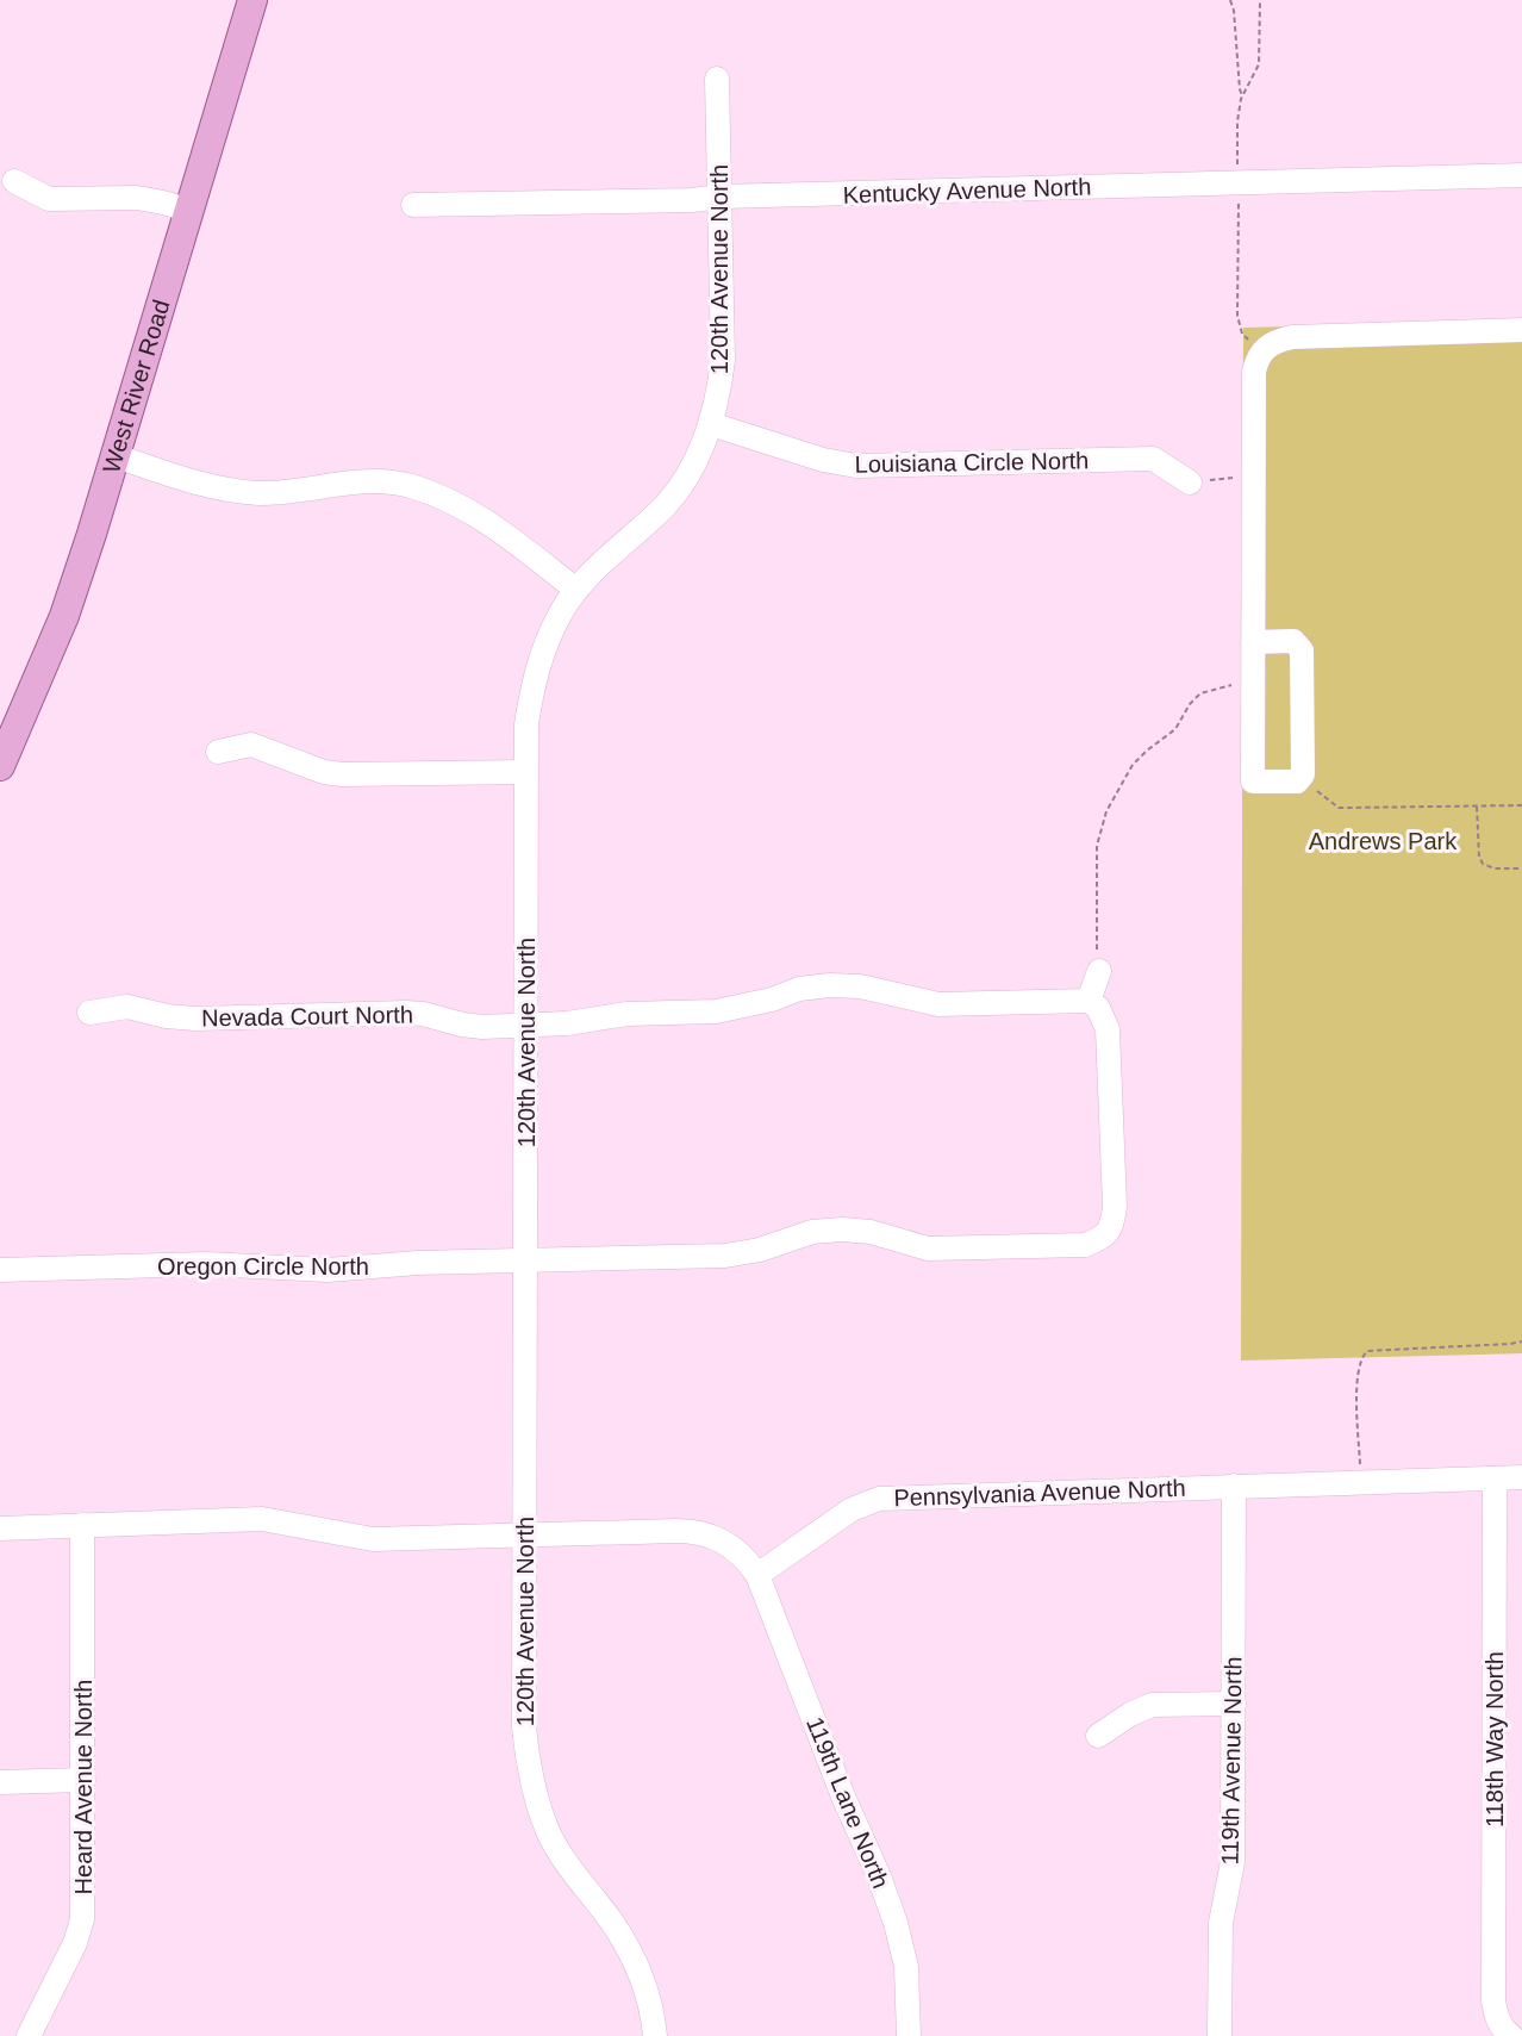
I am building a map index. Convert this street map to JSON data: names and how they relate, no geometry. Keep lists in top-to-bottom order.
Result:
{
  "streets": {
    "main road": ["West River Road"],
    "street": [
      "Kentucky Avenue North",
      "120th Avenue North",
      "Louisiana Circle North",
      "Nevada Court North",
      "Oregon Circle North",
      "Pennsylvania Avenue North",
      "118th Way North",
      "119th Avenue North",
      "Heard Avenue North",
      "119th Lane North"
    ]
  },
  "crossings": [
    ["Kentucky Avenue North", "120th Avenue North"],
    ["120th Avenue North", "Louisiana Circle North"],
    ["120th Avenue North", "Nevada Court North"],
    ["120th Avenue North", "Oregon Circle North"],
    ["Nevada Court North", "Oregon Circle North"],
    ["Pennsylvania Avenue North", "118th Way North"],
    ["Pennsylvania Avenue North", "119th Avenue North"],
    ["Pennsylvania Avenue North", "119th Lane North"]
  ],
  "parks": ["Andrews Park"]
}
